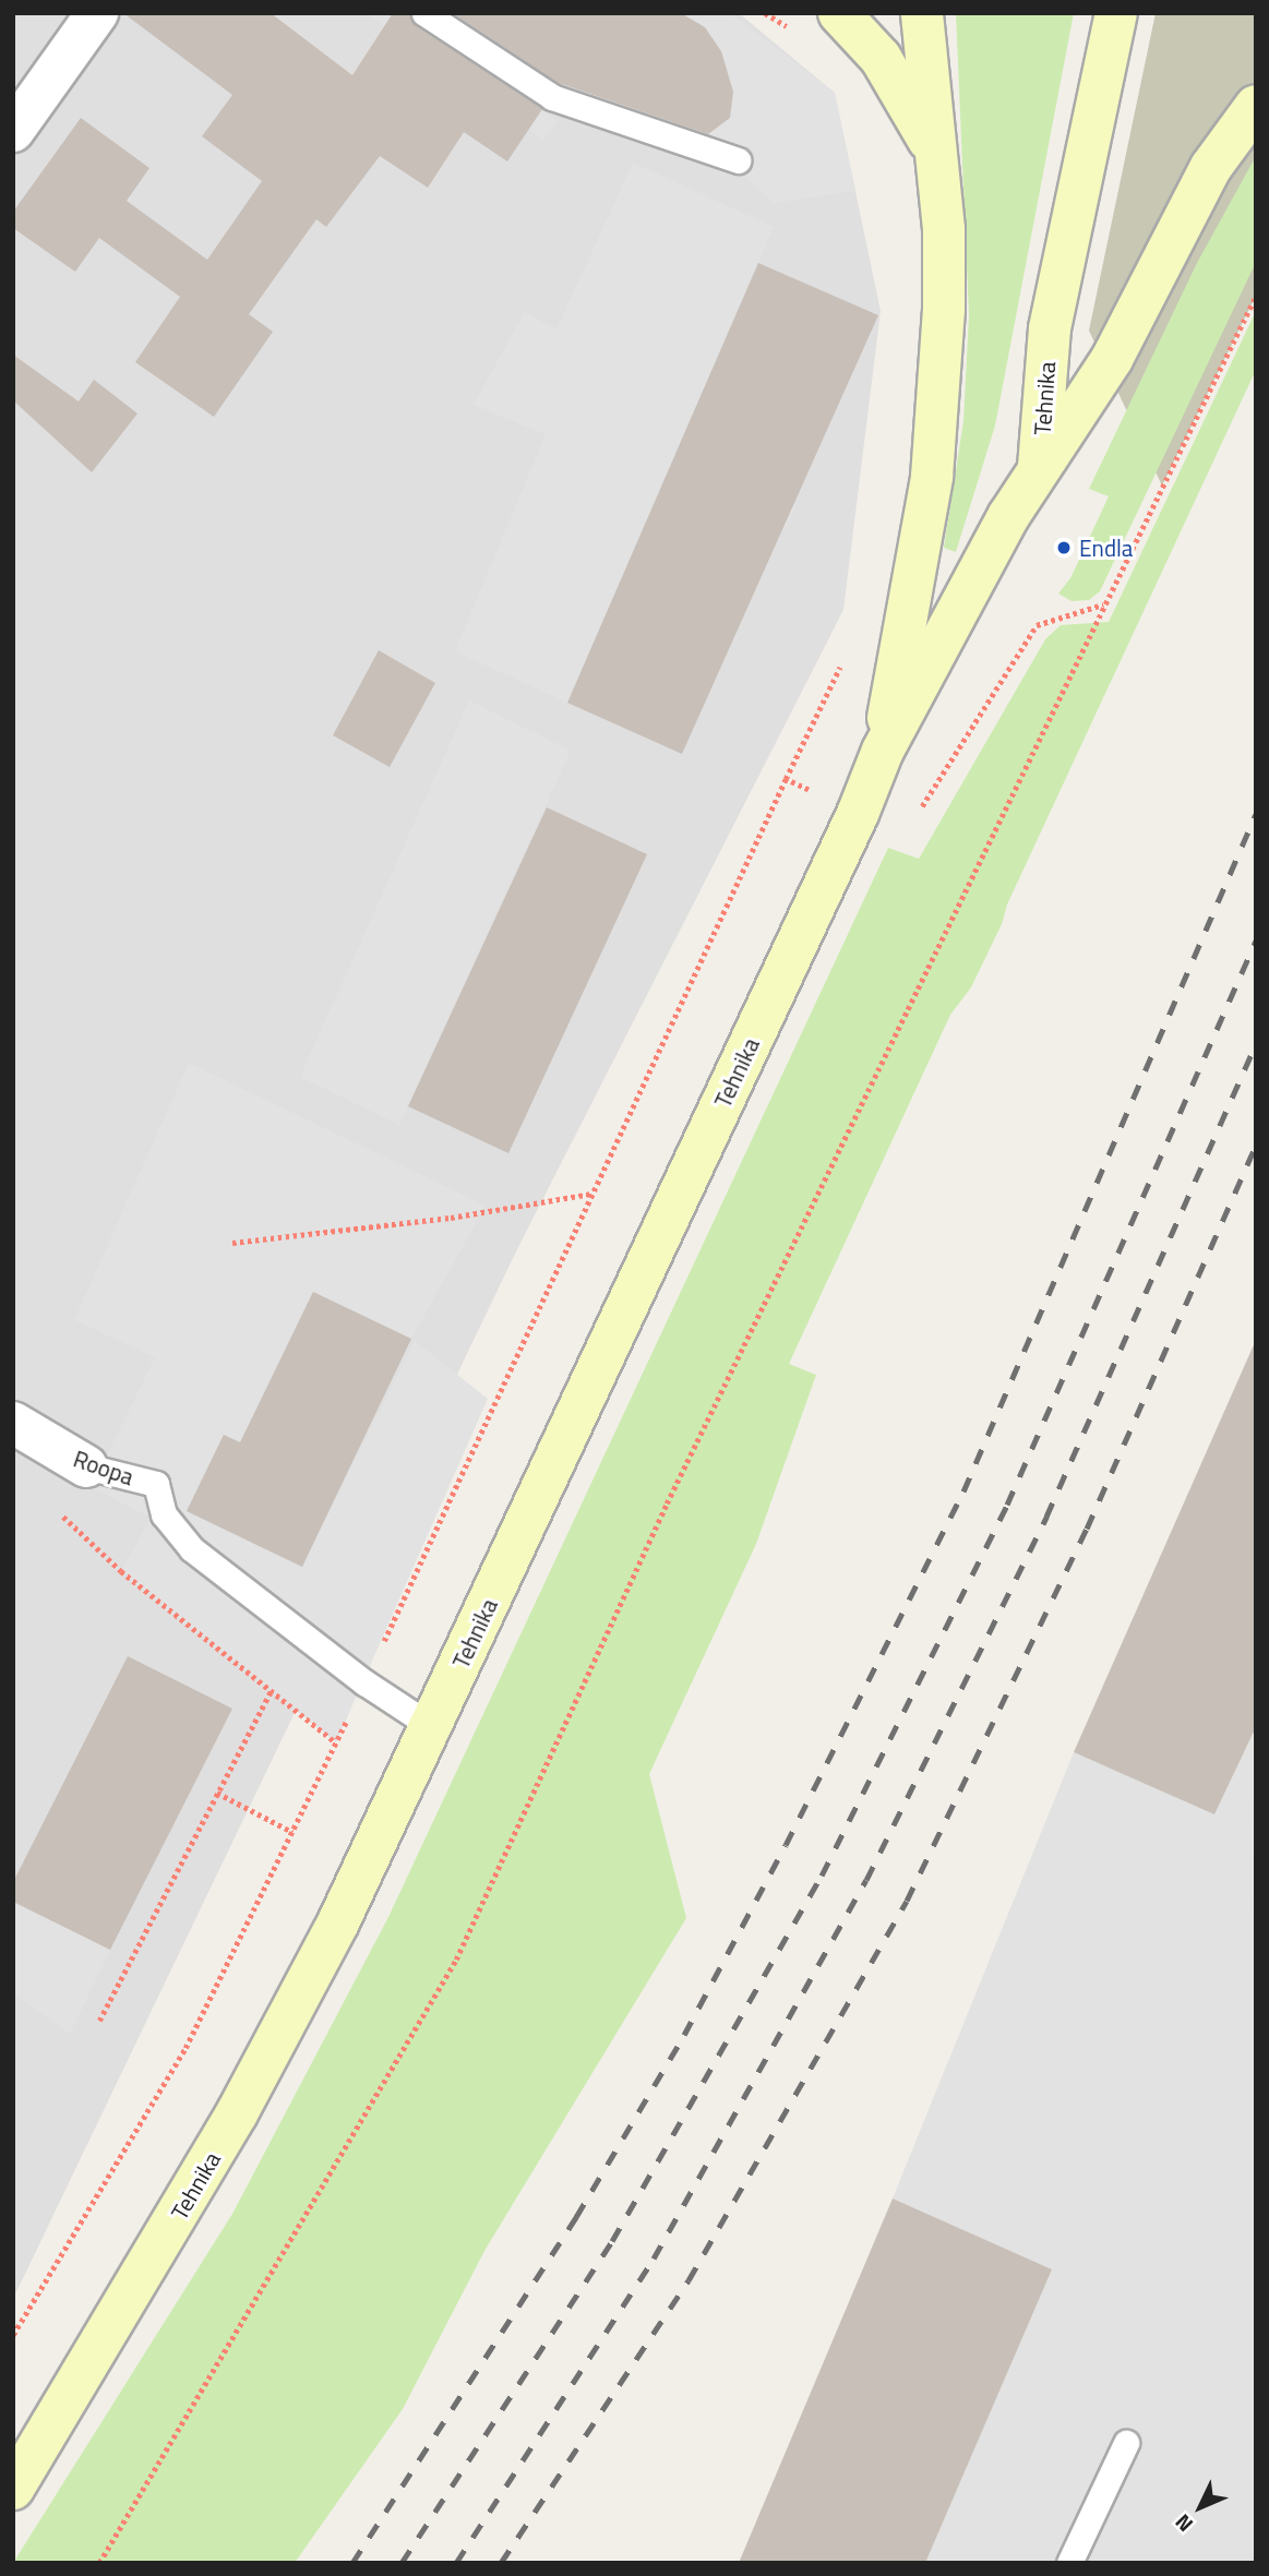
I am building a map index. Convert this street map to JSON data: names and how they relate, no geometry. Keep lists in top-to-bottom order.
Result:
{
  "streets": {
    "main road": ["Tehnika"],
    "street": ["Roopa"]
  },
  "places": ["Endla"],
  "north": "bottom left"
}
